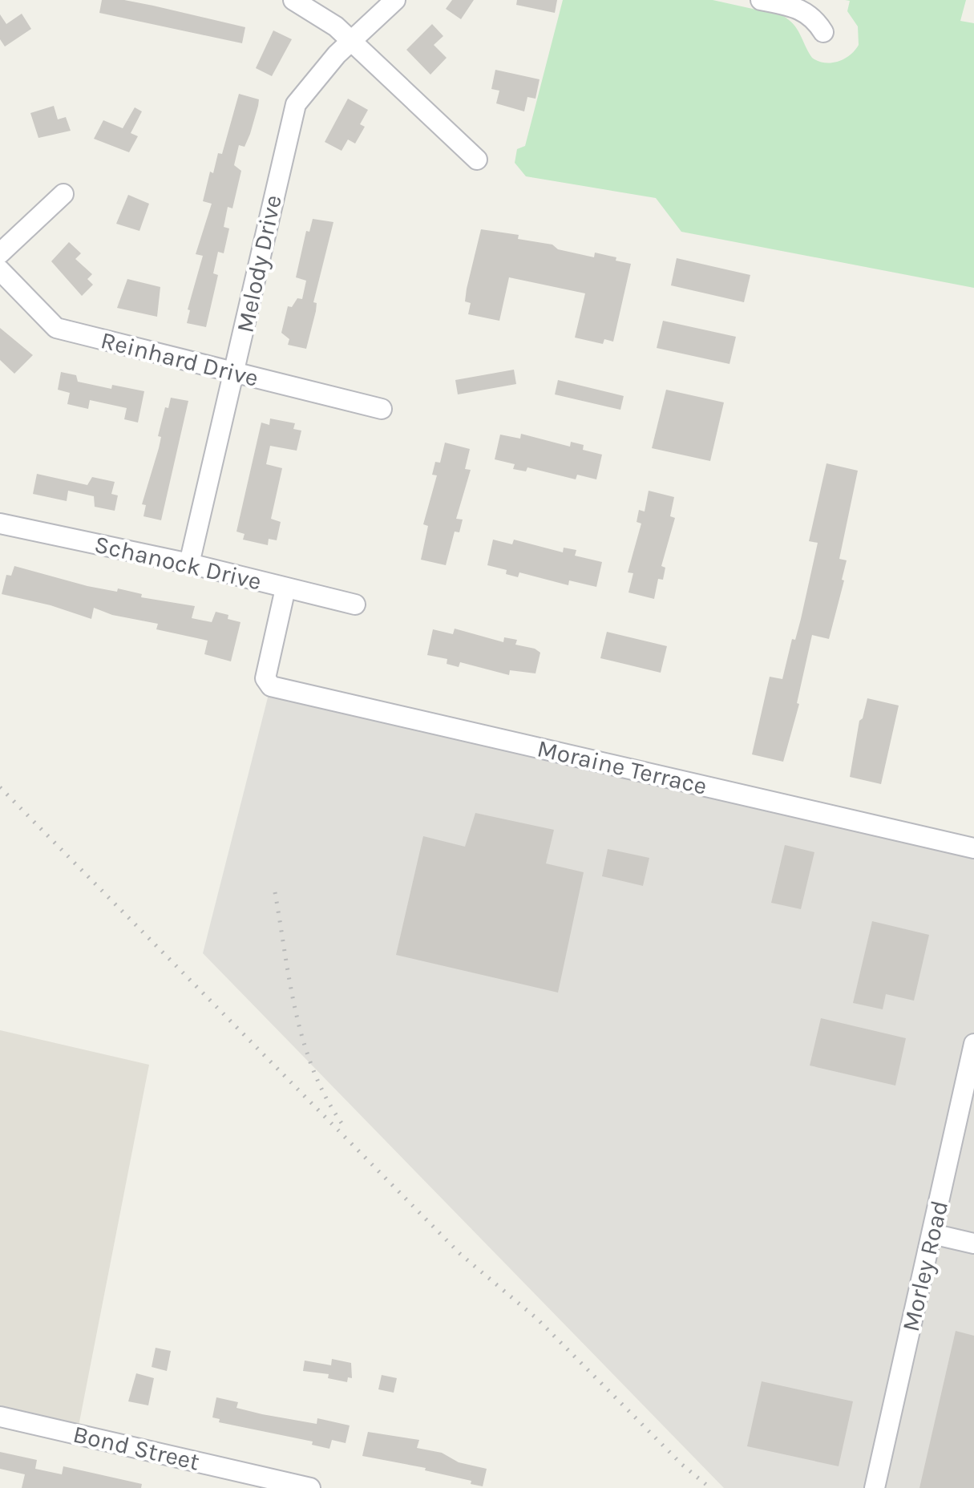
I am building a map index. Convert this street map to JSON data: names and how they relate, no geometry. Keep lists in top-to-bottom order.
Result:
{
  "streets": {
    "street": [
      "Melody Drive",
      "Reinhard Drive",
      "Schanock Drive",
      "Moraine Terrace",
      "Morley Road",
      "Bond Street"
    ]
  },
  "crossings": [
    ["Melody Drive", "Reinhard Drive"],
    ["Melody Drive", "Schanock Drive"],
    ["Schanock Drive", "Moraine Terrace"]
  ]
}
